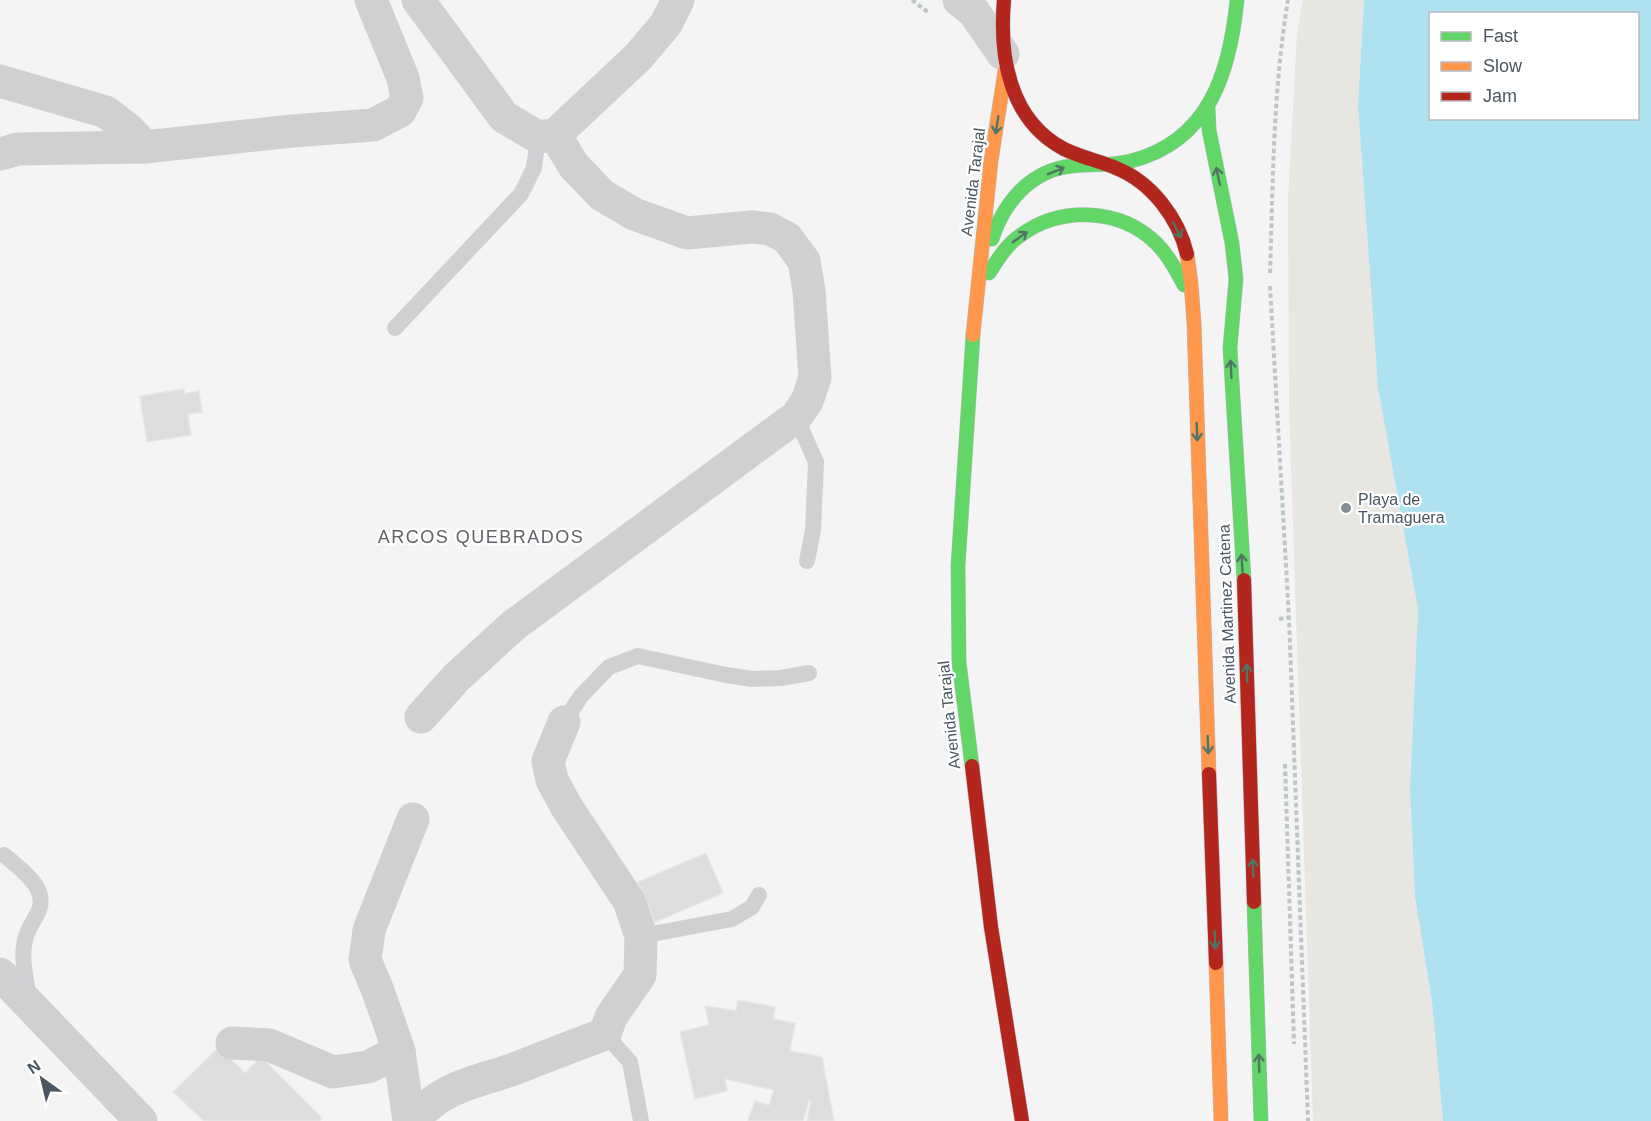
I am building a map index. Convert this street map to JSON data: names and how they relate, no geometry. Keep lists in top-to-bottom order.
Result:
{
  "streets": {
    "highway": ["Avenida Tarajal", "Avenida Martinez Catena"]
  },
  "crossings": [
    ["Avenida Tarajal", "Avenida Martinez Catena"]
  ],
  "districts": ["ARCOS QUEBRADOS"],
  "places": ["Playa de Tramaguera"],
  "legend": ["Fast", "Slow", "Jam"],
  "north": "top left"
}
